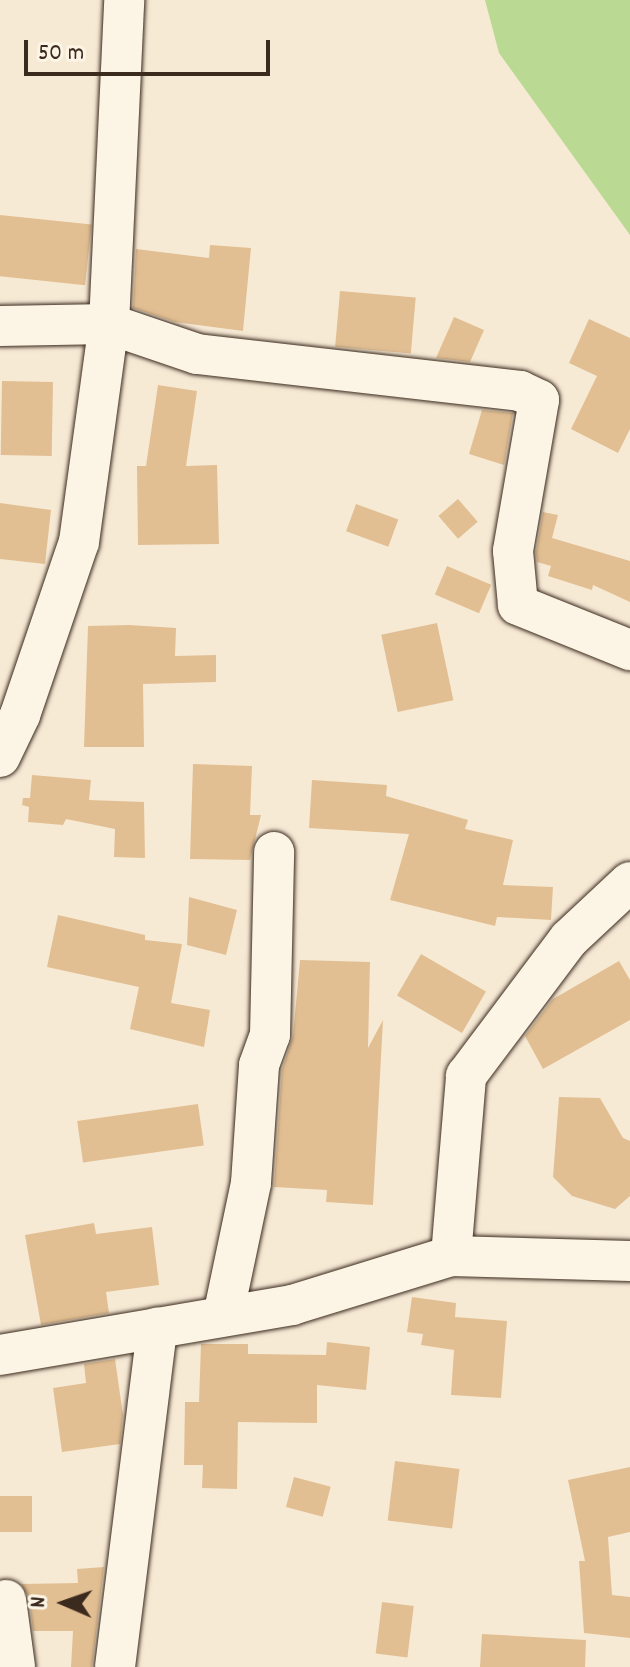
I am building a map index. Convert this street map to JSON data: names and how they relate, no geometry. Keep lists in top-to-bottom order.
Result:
{
  "scale_bar": "50 m",
  "north": "left"
}
